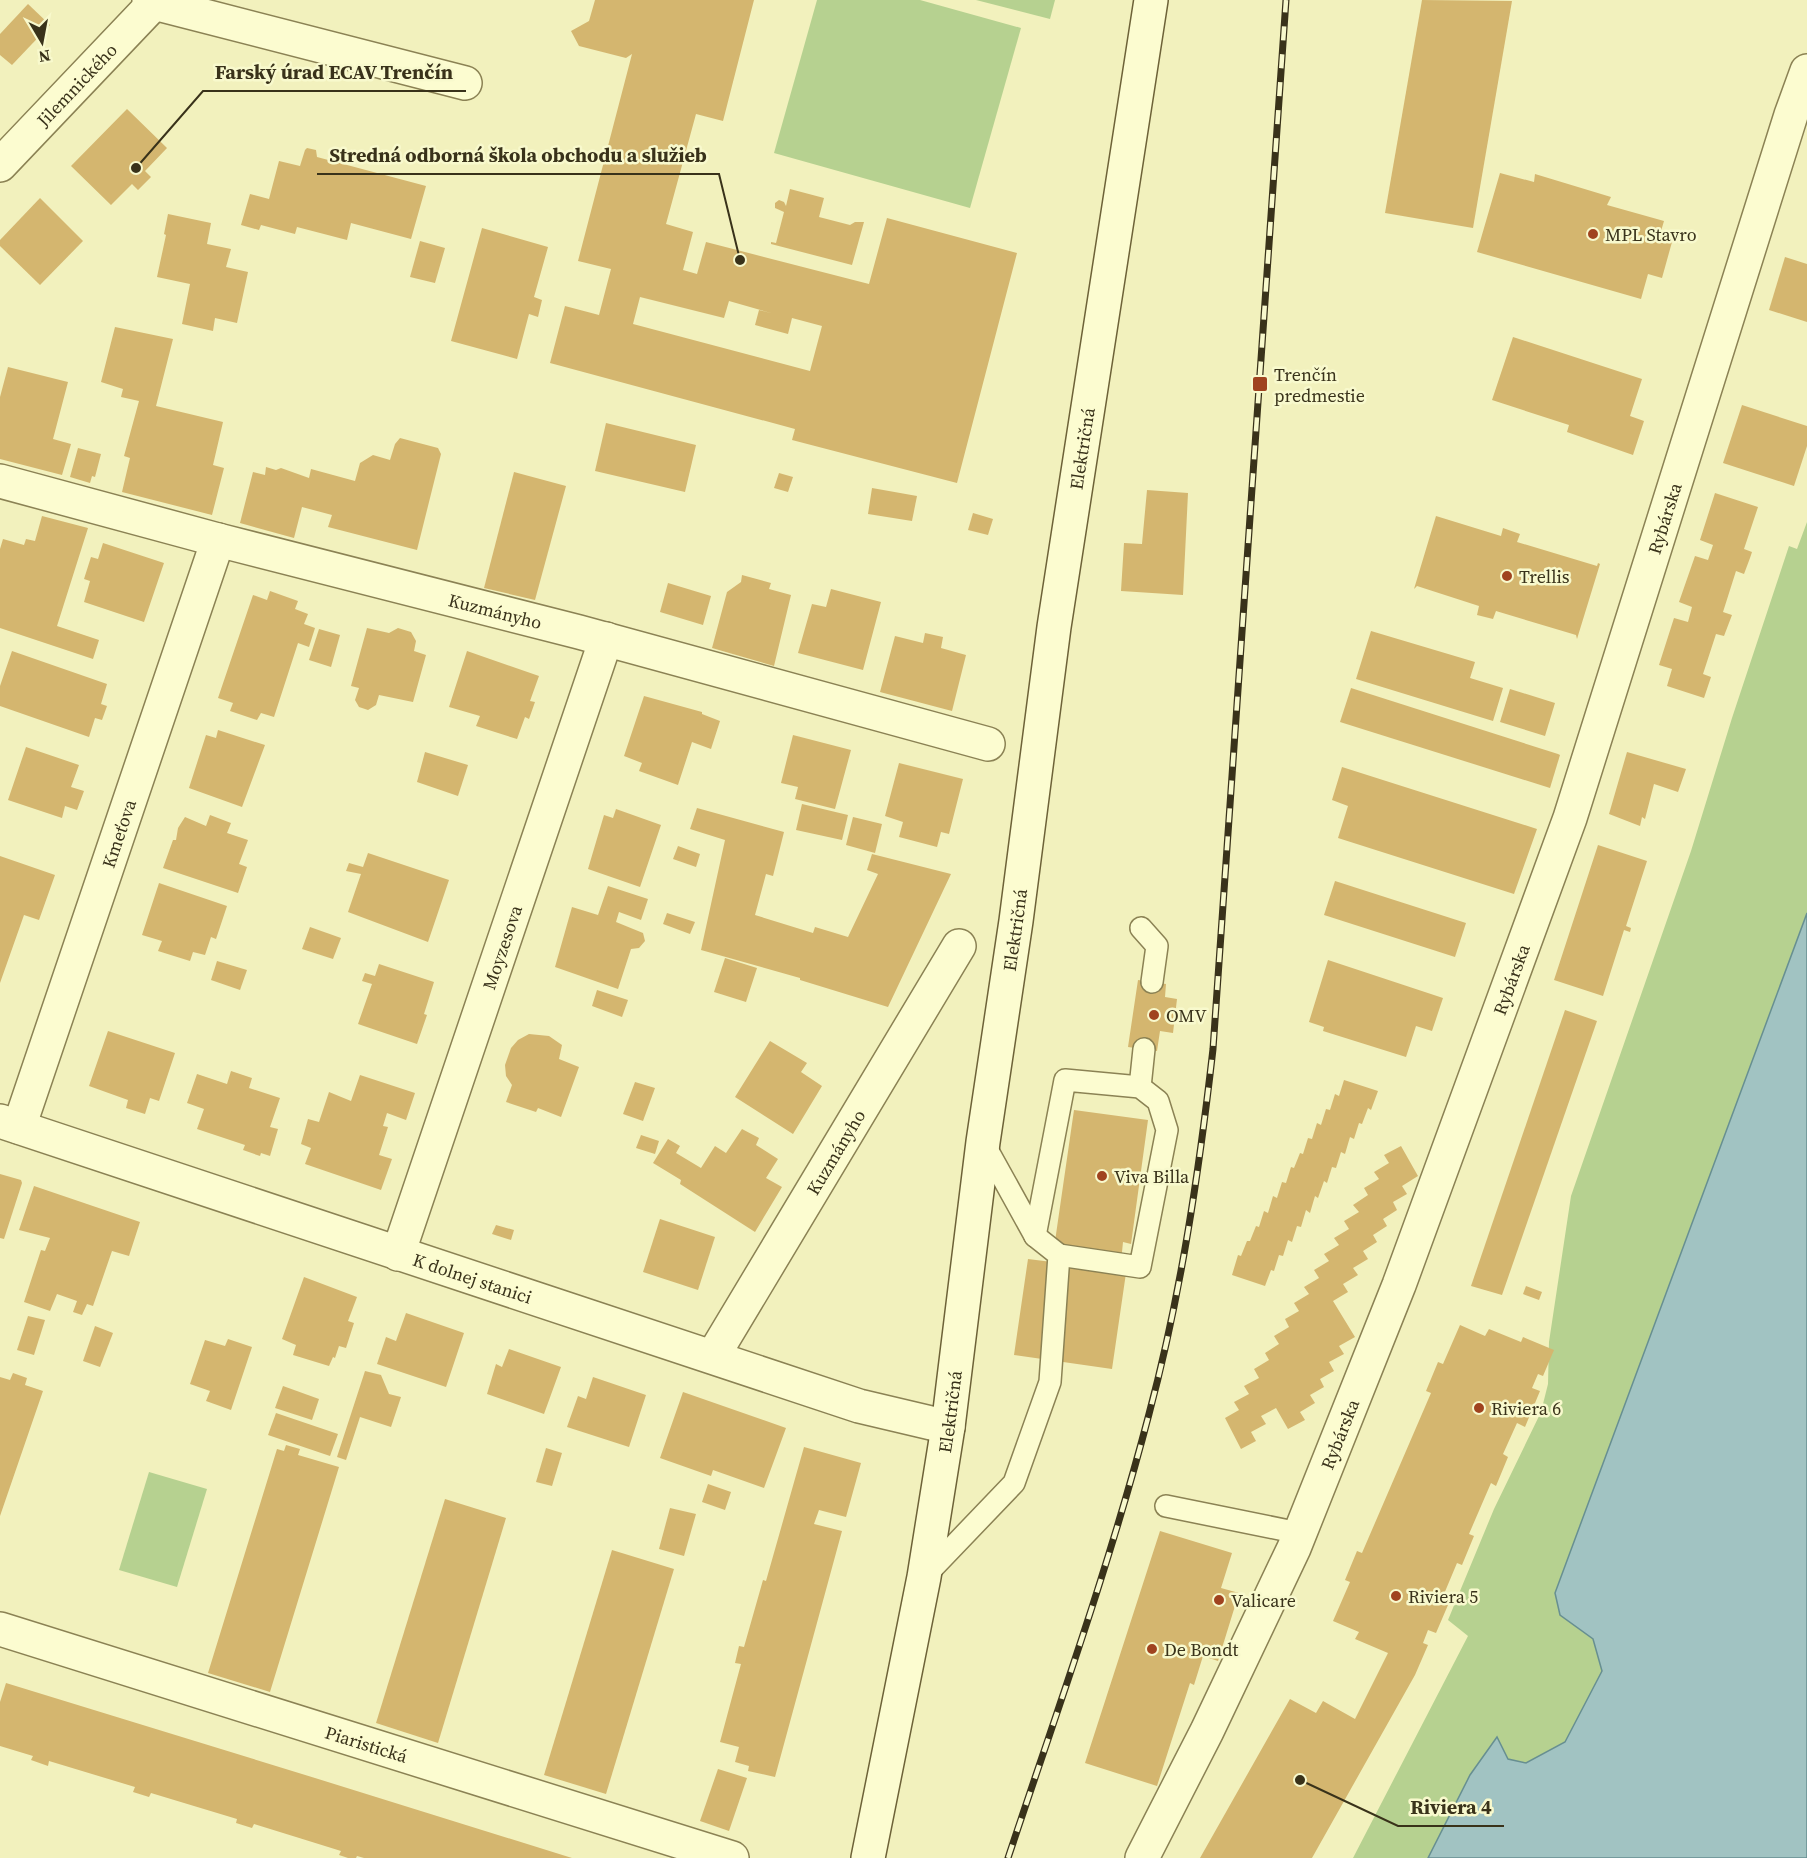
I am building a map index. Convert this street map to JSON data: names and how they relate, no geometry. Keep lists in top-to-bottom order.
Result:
{
  "streets": {
    "street": [
      "Jilemnického",
      "Električná",
      "Rybárska",
      "Kuzmányho",
      "Kmeťova",
      "Moyzesova",
      "K dolnej stanici",
      "Piaristická"
    ]
  },
  "crossings": [
    ["Električná", "K dolnej stanici"],
    ["Kuzmányho", "Kmeťova"],
    ["Kuzmányho", "Moyzesova"],
    ["Kuzmányho", "K dolnej stanici"],
    ["Kmeťova", "K dolnej stanici"],
    ["Moyzesova", "K dolnej stanici"]
  ],
  "places": {
    "other": [
      "Farský úrad ECAV Trenčín",
      "MPL Stavro",
      "Stredná odborná škola obchodu a služieb",
      "Trellis",
      "OMV",
      "Viva Billa",
      "Riviera 6",
      "Riviera 5",
      "Valicare",
      "De Bondt",
      "Riviera 4"
    ],
    "transit": ["Trenčín predmestie"]
  },
  "north": "bottom"
}
